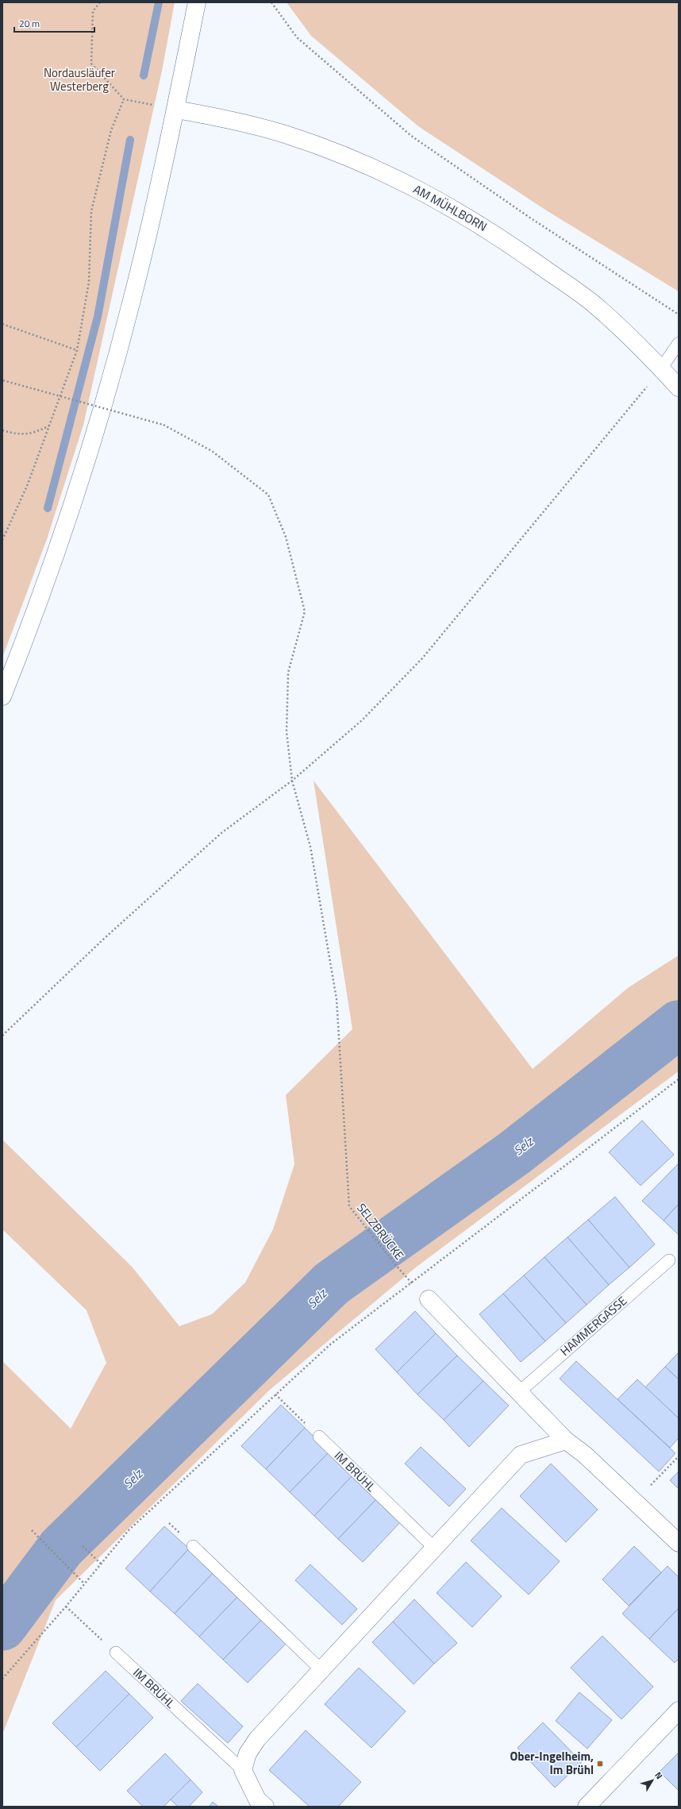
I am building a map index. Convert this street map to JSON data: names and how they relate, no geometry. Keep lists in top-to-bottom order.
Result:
{
  "streets": {
    "street": ["AM MÜHLBORN", "IM BRÜHL"],
    "lane": ["HAMMERGASSE"],
    "path": ["SELZBRÜCKE"]
  },
  "water": ["Selz"],
  "parks": ["Nordausläufer Westerberg"],
  "places": {
    "transit": ["Ober-Ingelheim, Im Brühl"]
  },
  "scale_bar": "20 m",
  "north": "top right"
}
